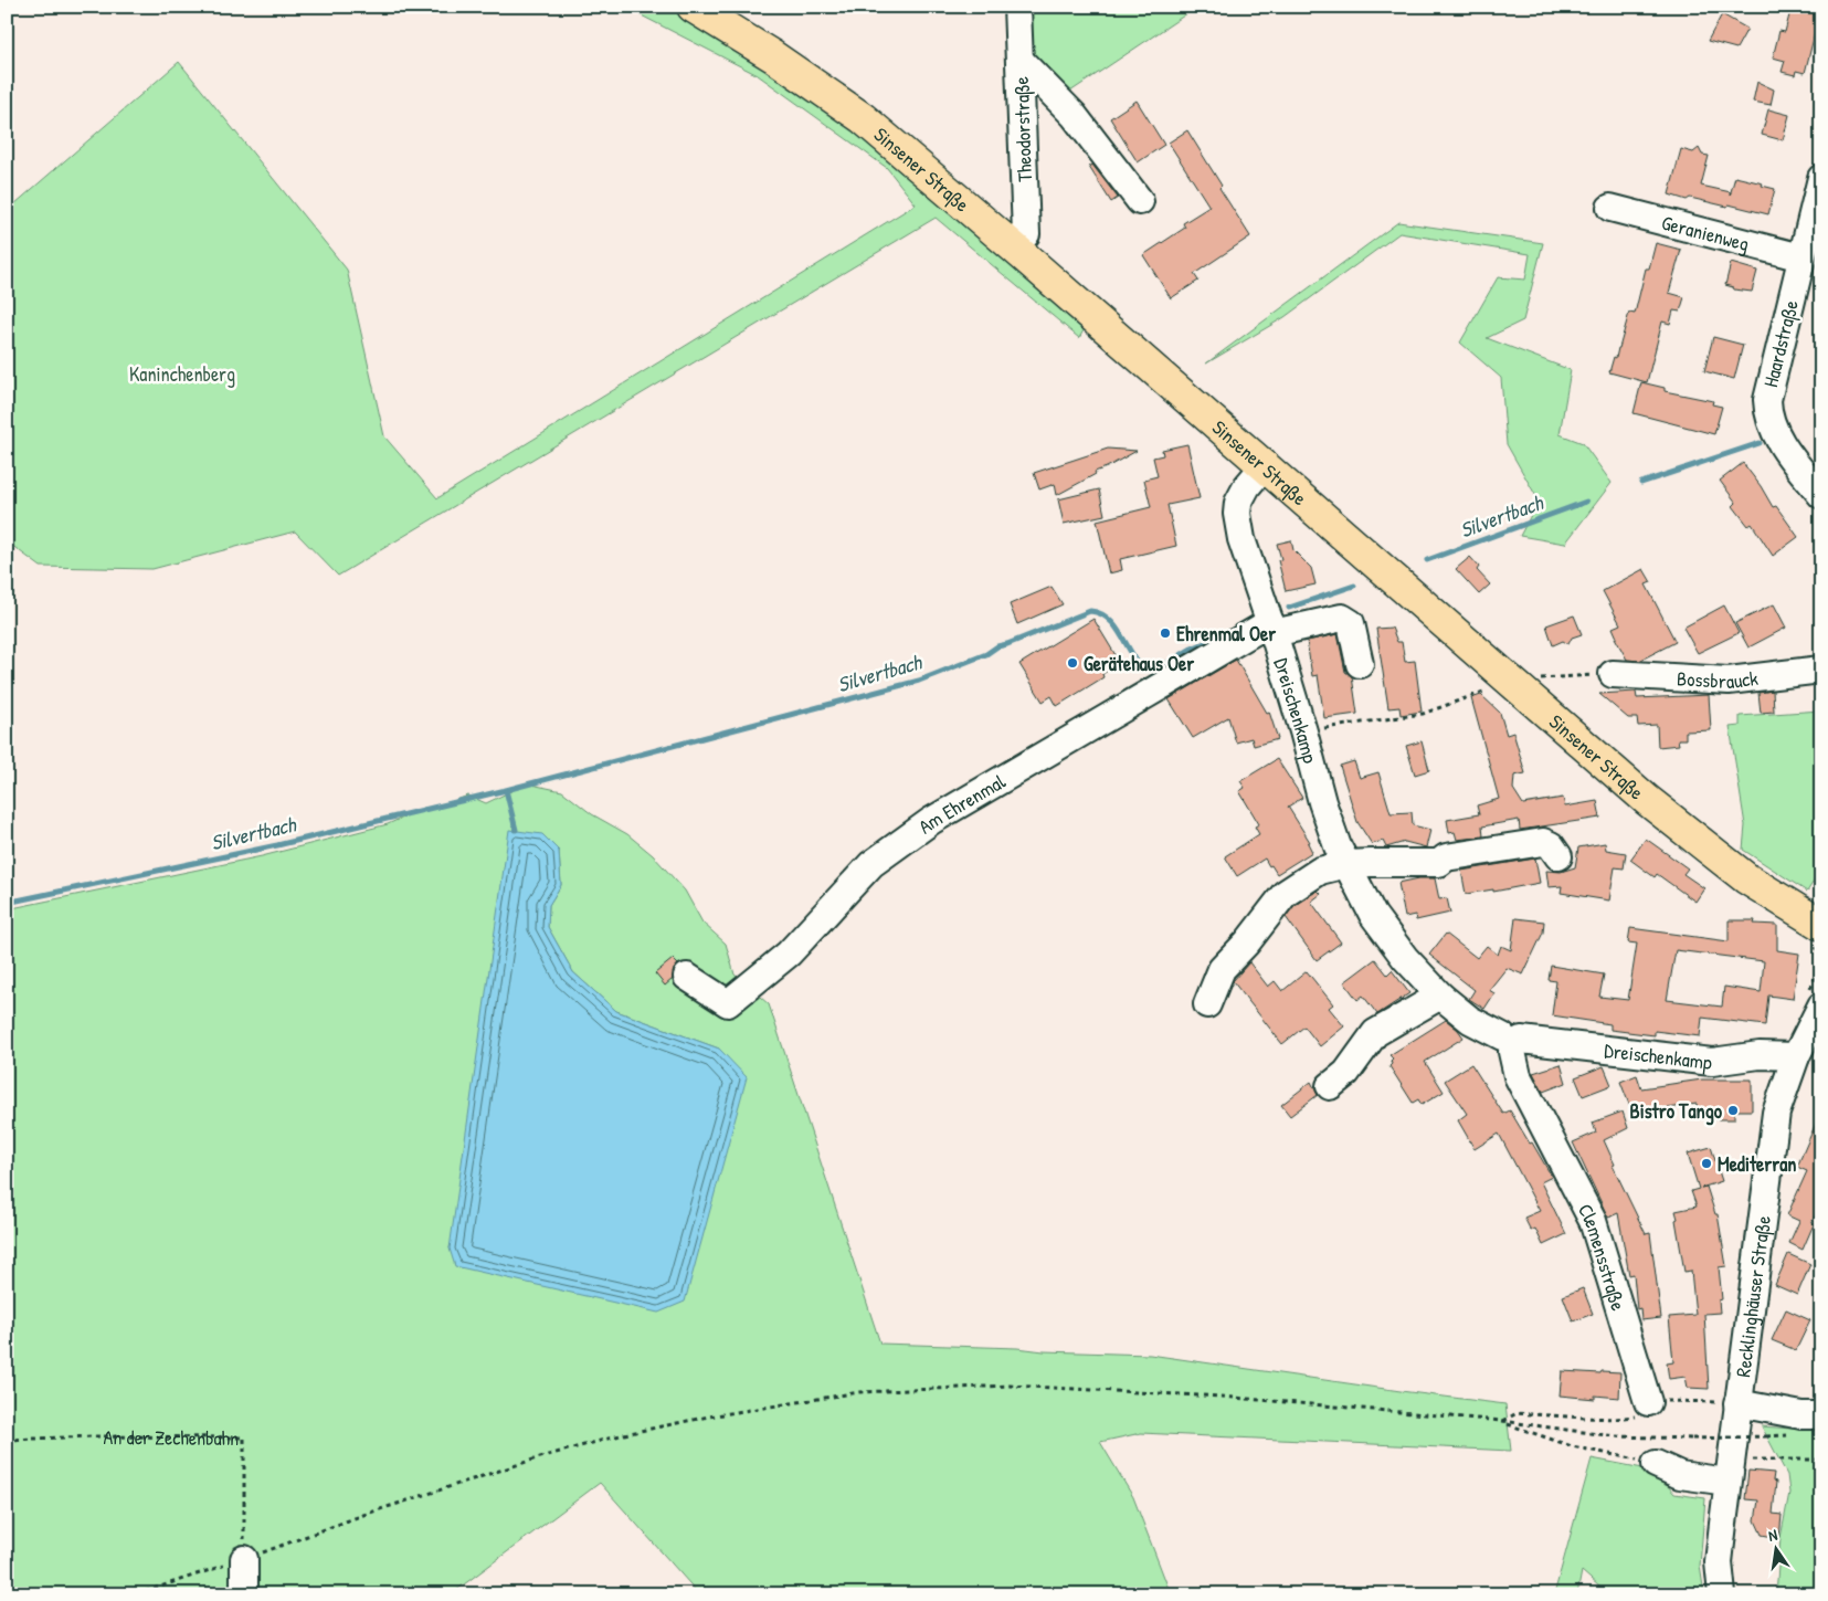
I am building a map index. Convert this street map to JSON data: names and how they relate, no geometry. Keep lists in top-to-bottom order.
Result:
{
  "streets": {
    "main road": ["Sinsener Straße"],
    "street": [
      "Theodorstraße",
      "Geranienweg",
      "Haardstraße",
      "Bossbrauck",
      "Dreischenkamp",
      "Am Ehrenmal",
      "Clemensstraße",
      "Recklinghäuser Straße"
    ],
    "path": ["An der Zechenbahn"]
  },
  "crossings": [
    ["Theodorstraße", "Sinsener Straße"],
    ["Sinsener Straße", "Dreischenkamp"],
    ["Geranienweg", "Haardstraße"],
    ["Dreischenkamp", "Am Ehrenmal"],
    ["Dreischenkamp", "Clemensstraße"],
    ["Dreischenkamp", "Recklinghäuser Straße"]
  ],
  "water": ["Silvertbach"],
  "parks": ["Kaninchenberg"],
  "places": [
    "Ehrenmal Oer",
    "Gerätehaus Oer",
    "Bistro Tango",
    "Mediterran"
  ],
  "north": "top"
}
